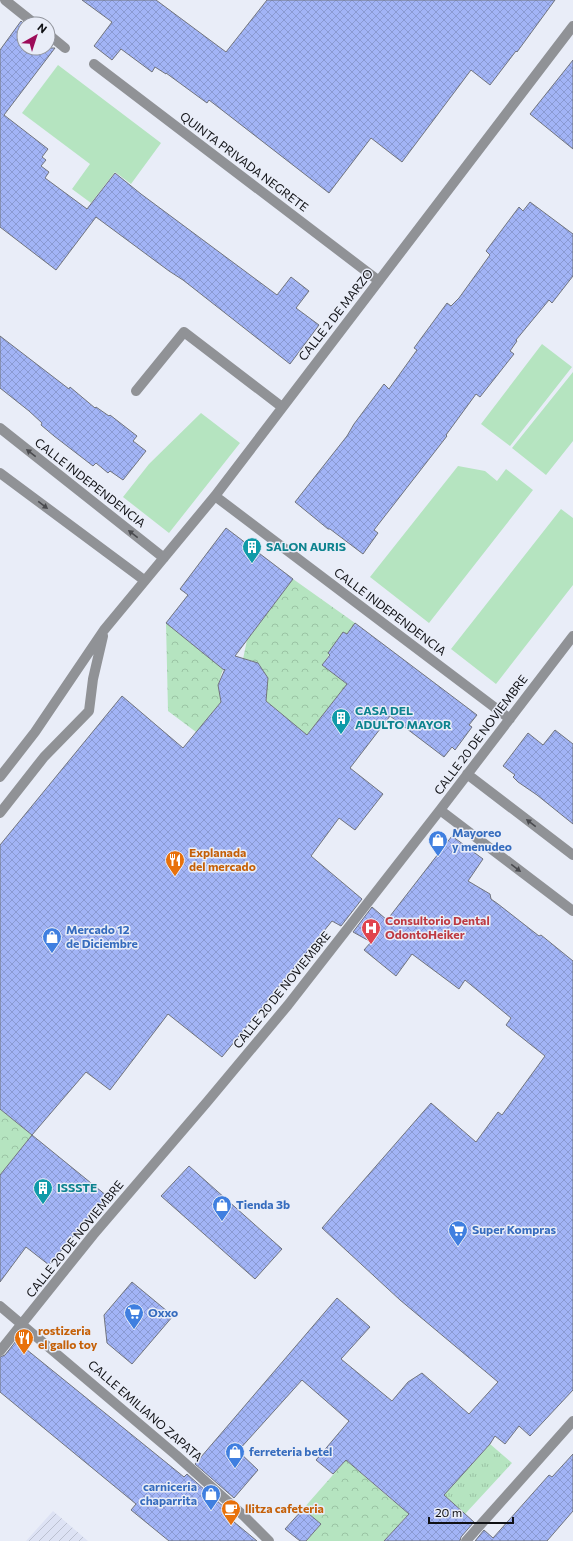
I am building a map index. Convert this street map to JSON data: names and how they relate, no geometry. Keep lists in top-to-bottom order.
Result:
{
  "streets": {
    "street": [
      "QUINTA PRIVADA NEGRETE",
      "CALLE 2 DE MARZO",
      "CALLE INDEPENDENCIA",
      "CALLE 20 DE NOVIEMBRE",
      "CALLE EMILIANO ZAPATA"
    ]
  },
  "crossings": [
    ["QUINTA PRIVADA NEGRETE", "CALLE 2 DE MARZO"],
    ["CALLE 2 DE MARZO", "CALLE INDEPENDENCIA"],
    ["CALLE INDEPENDENCIA", "CALLE 20 DE NOVIEMBRE"],
    ["CALLE 20 DE NOVIEMBRE", "CALLE EMILIANO ZAPATA"]
  ],
  "places": {
    "building": ["SALON AURIS", "CASA DEL ADULTO MAYOR", "ISSSTE"],
    "shop": [
      "Mayoreo y menudeo",
      "Mercado 12 de Diciembre",
      "Tienda 3b",
      "ferreteria betel",
      "carniceria chaparrita"
    ],
    "restaurant": ["Explanada del mercado", "rostizeria el gallo toy"],
    "hospital": ["Consultorio Dental OdontoHeiker"],
    "supermarket": ["Super Kompras", "Oxxo"],
    "cafe": ["llitza cafeteria"]
  },
  "scale_bar": "20 m",
  "north": "top right"
}
